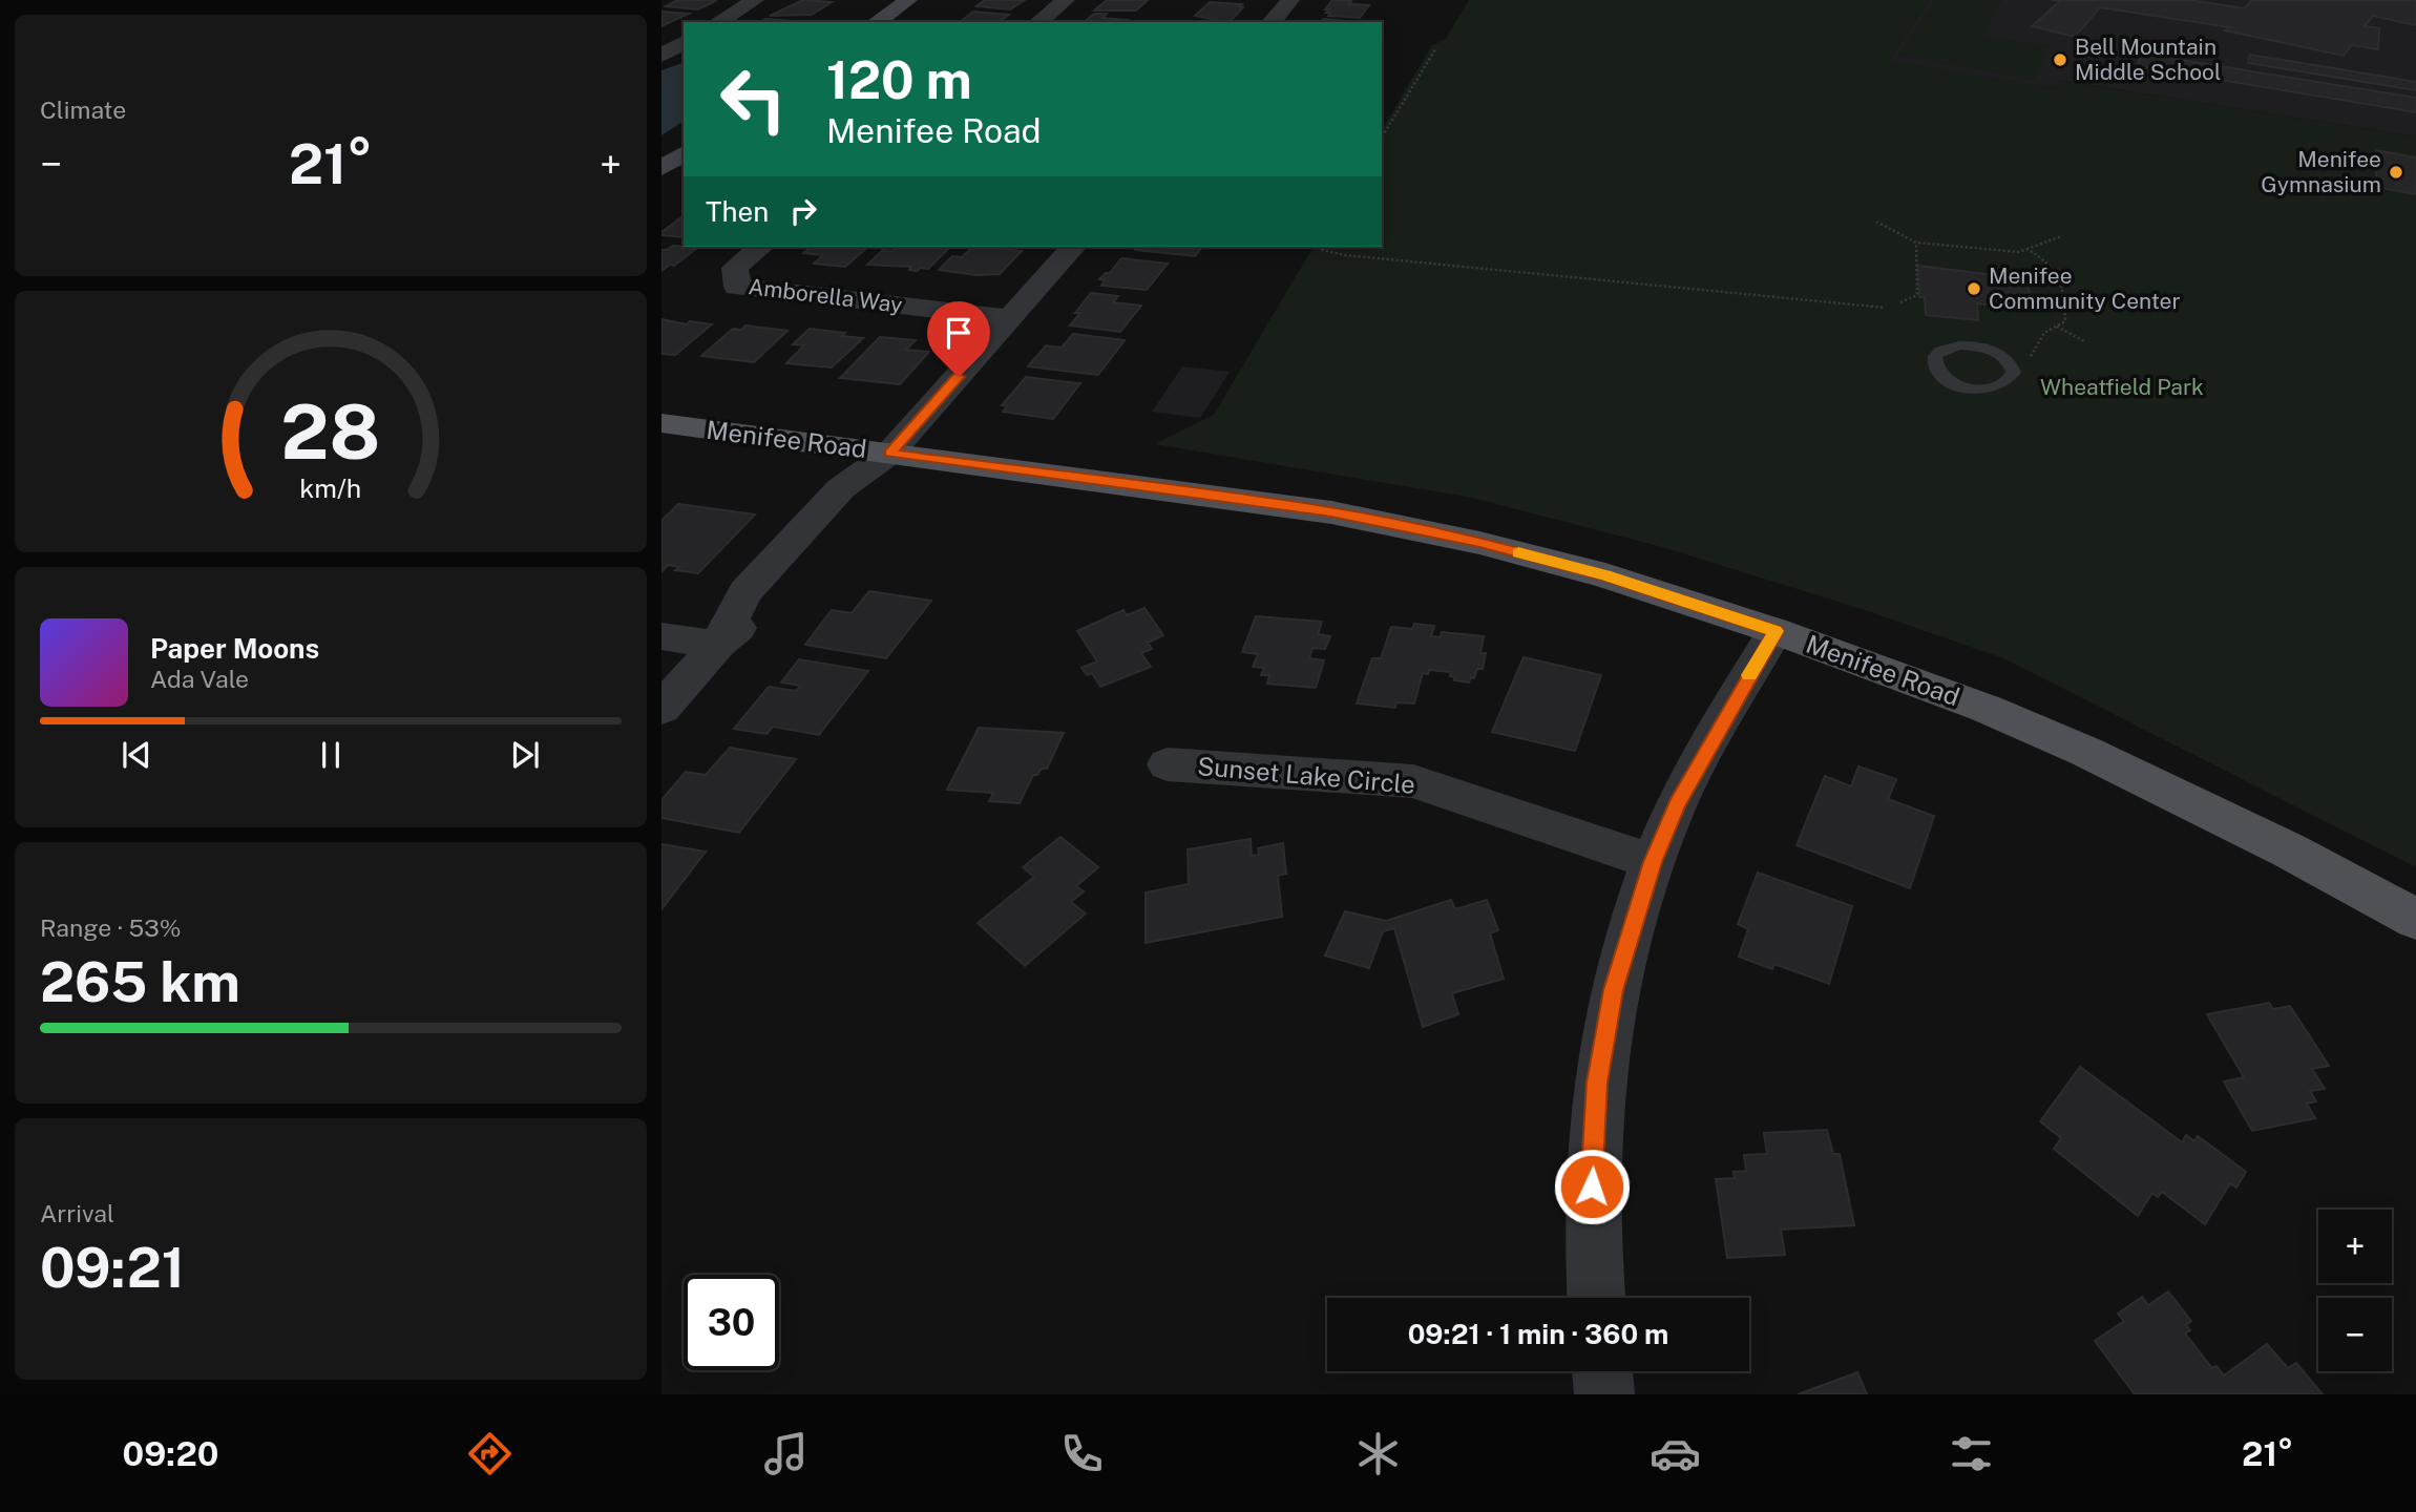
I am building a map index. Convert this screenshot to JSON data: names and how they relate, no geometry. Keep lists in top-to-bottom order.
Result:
{
  "streets": {
    "main road": ["Menifee Road"],
    "street": ["Amborella Way", "Sunset Lake Circle"]
  },
  "parks": ["Wheatfield Park"],
  "places": ["Bell Mountain Middle School", "Menifee Gymnasium", "Menifee Community Center"],
  "page": {
    "tile": [
      "Climate",
      ["Range · 53%", "265 km"],
      ["Arrival", "09:21"]
    ],
    "turn": ["120 m", "Menifee Road"],
    "heat": ["−", "21°", "+"],
    "then": "Then",
    "song": ["Paper Moons", "Ada Vale"],
    "map_buttons": ["+", "−"],
    "limit": "30",
    "trip": "09:21 · 1 min · 360 m",
    "tabs": ["09:20", "21°"],
    "gauge": ["28", "km/h"]
  }
}
